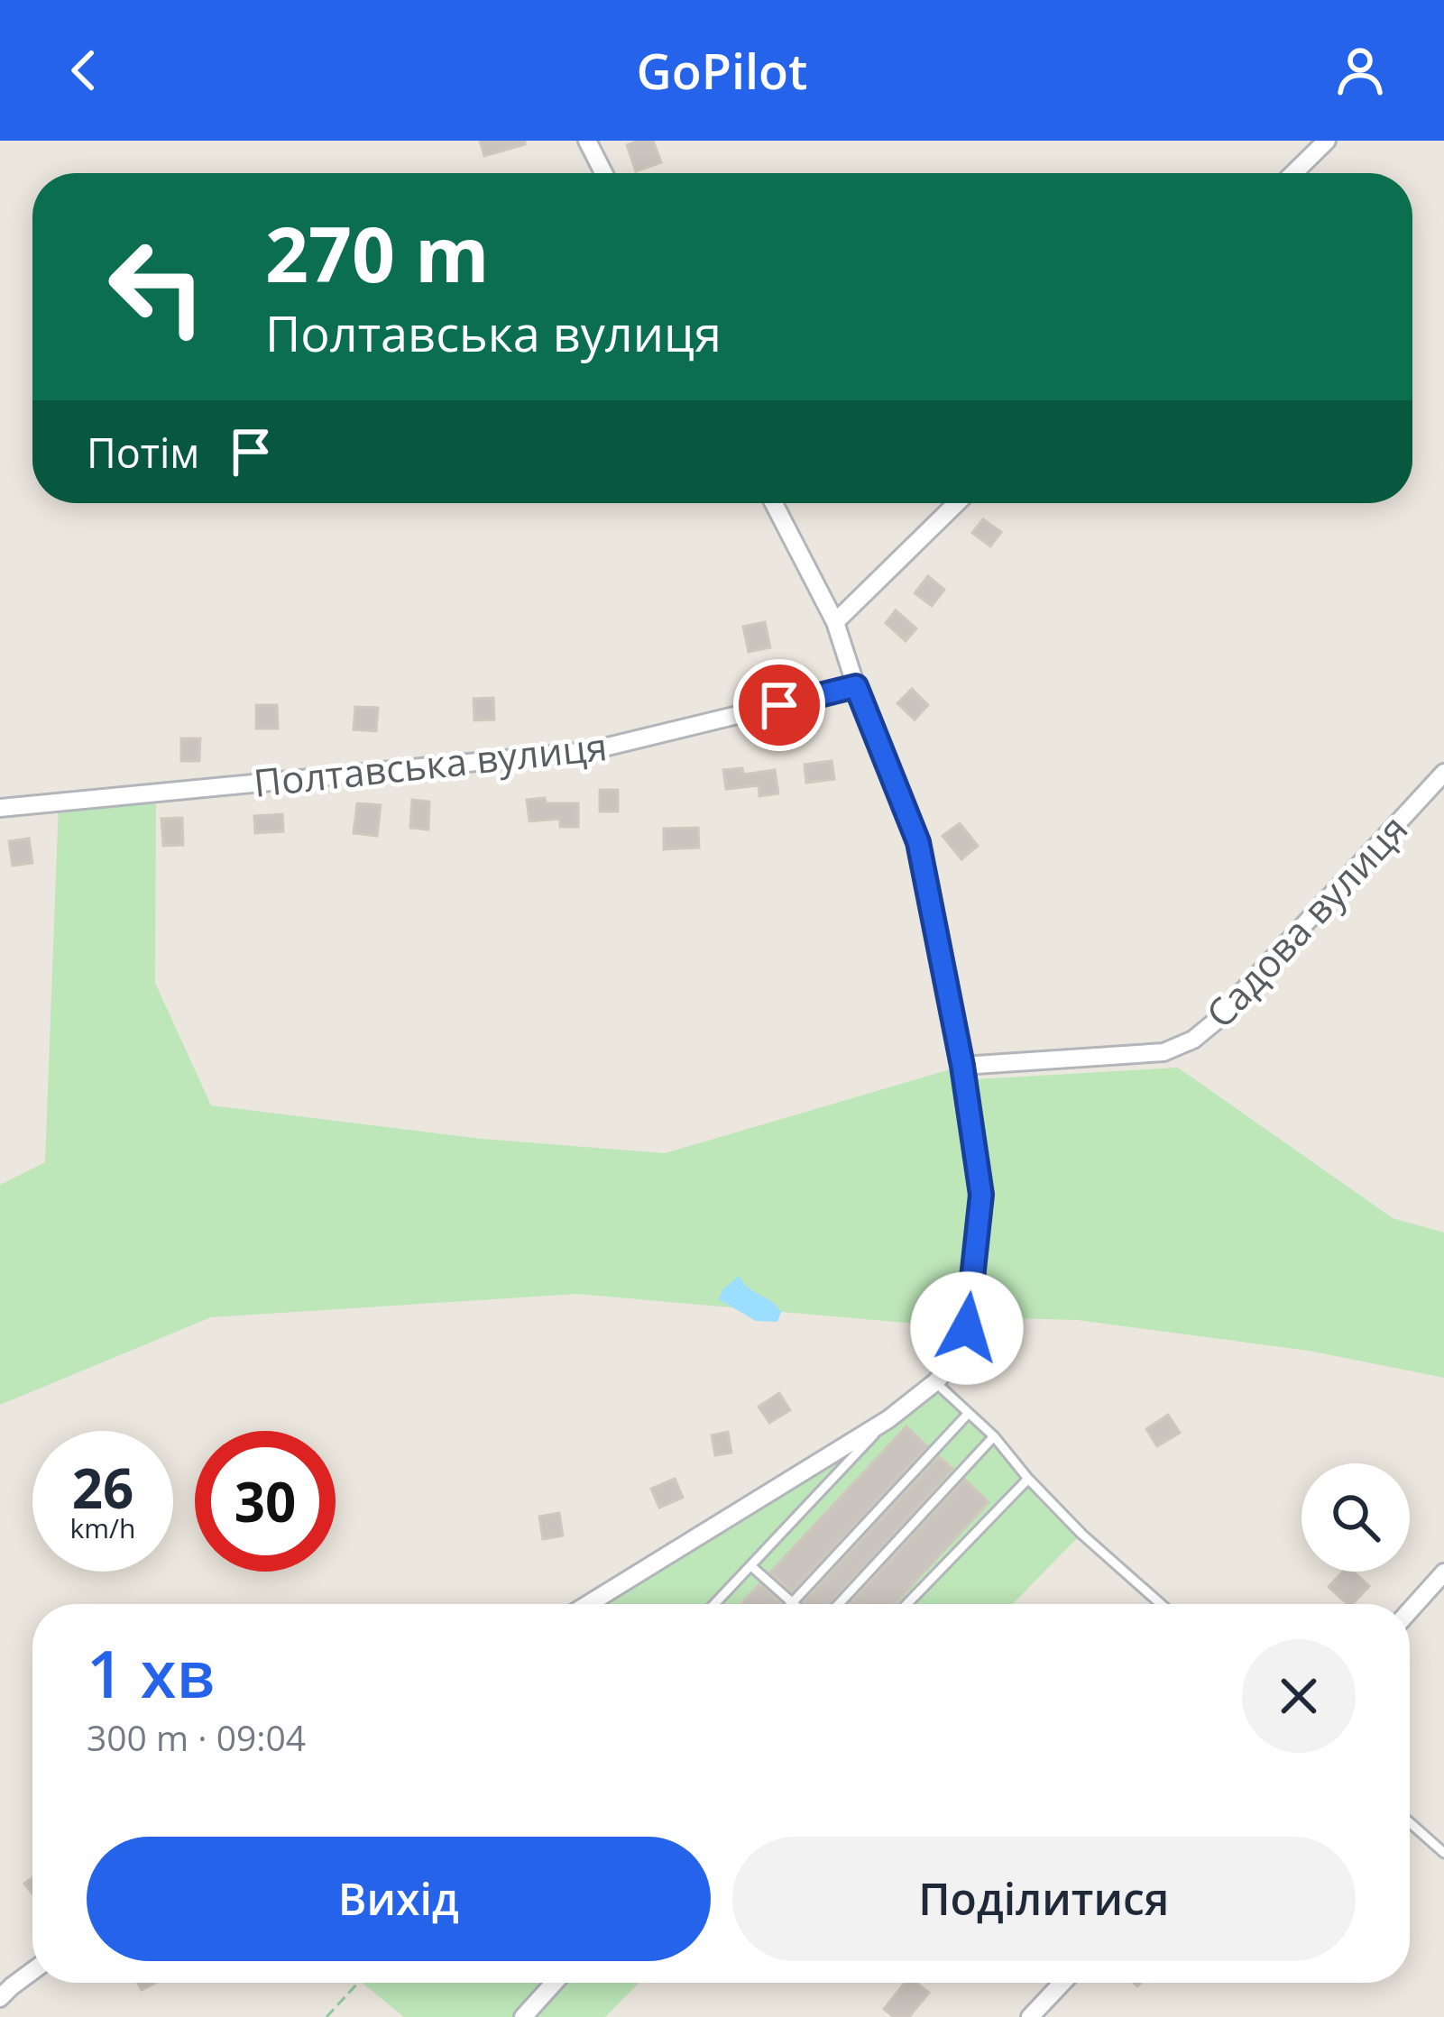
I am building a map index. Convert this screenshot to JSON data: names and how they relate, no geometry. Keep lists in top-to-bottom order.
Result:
{
  "streets": {
    "street": ["Полтавська вулиця", "Садова вулиця"]
  },
  "page": {
    "header": "GoPilot",
    "turn": ["270 m", "Полтавська вулиця"],
    "then": "Потім",
    "speed": "26 km/h",
    "limit": "30",
    "heading": ["1 хв", "300 m · 09:04"],
    "buttons": ["Вихід", "Поділитися"]
  }
}
